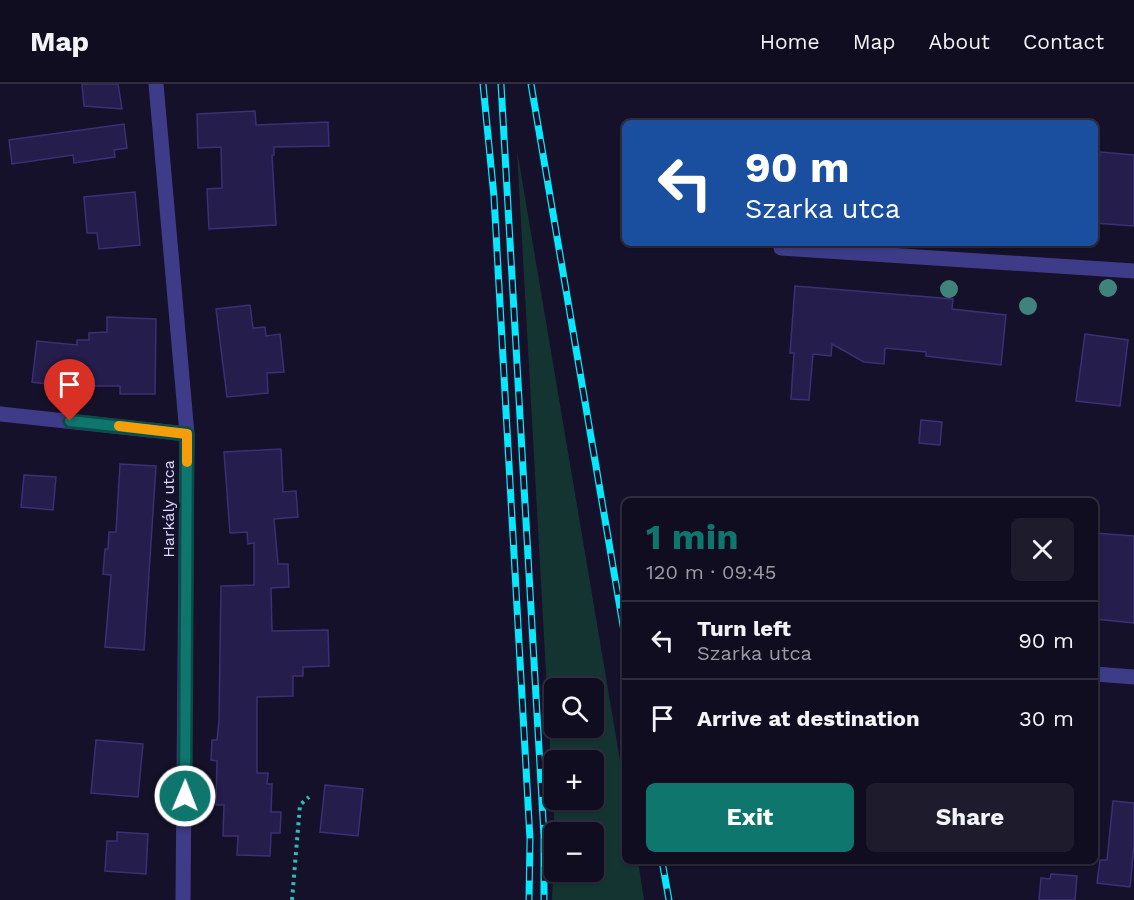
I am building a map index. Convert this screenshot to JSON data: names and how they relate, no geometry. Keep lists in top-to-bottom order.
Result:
{
  "streets": {
    "street": ["Harkály utca"]
  },
  "page": {
    "header": "Map",
    "nav": [
      "Home",
      "Map",
      "About",
      "Contact"
    ],
    "turn": ["90 m", "Szarka utca"],
    "heading": ["1 min", "120 m · 09:45"],
    "list": [
      {
        "name": "Turn left",
        "note": "Szarka utca",
        "value": "90 m"
      },
      {
        "name": "Arrive at destination",
        "value": "30 m"
      }
    ],
    "map_buttons": ["+", "−"],
    "buttons": ["Exit", "Share"]
  }
}
